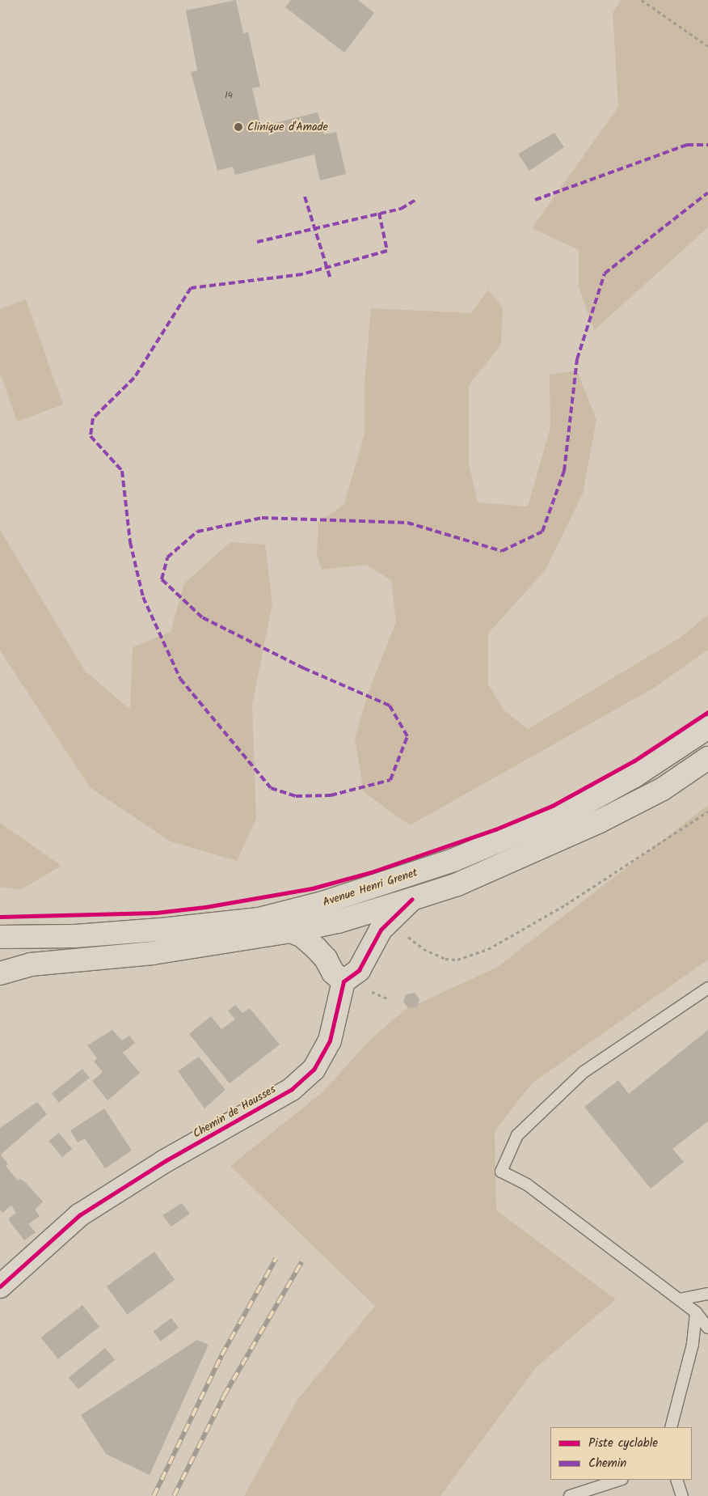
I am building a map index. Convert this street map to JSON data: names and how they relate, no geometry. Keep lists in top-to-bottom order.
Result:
{
  "streets": {
    "main road": ["Avenue Henri Grenet", "Chemin de Hausses"]
  },
  "places": ["Clinique d'Amade"],
  "house_numbers": ["14"],
  "legend": ["Piste cyclable", "Chemin"]
}
